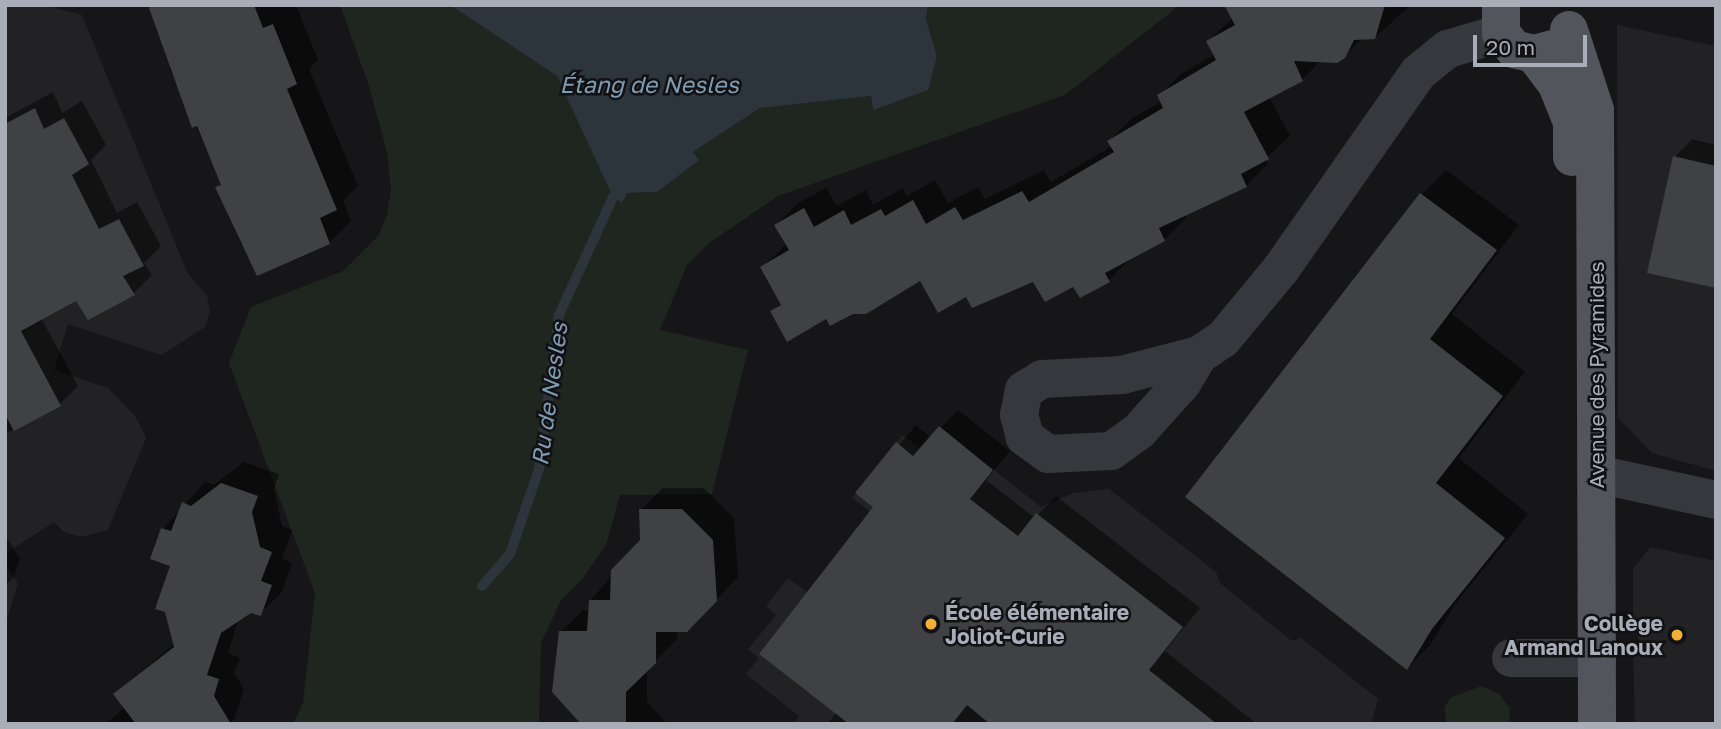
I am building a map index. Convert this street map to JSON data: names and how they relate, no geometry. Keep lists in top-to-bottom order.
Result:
{
  "streets": {
    "main road": ["Avenue des Pyramides"]
  },
  "water": ["Étang de Nesles", "Ru de Nesles"],
  "places": ["École élémentaire Joliot-Curie", "Collège Armand Lanoux"],
  "scale_bar": "20 m"
}
